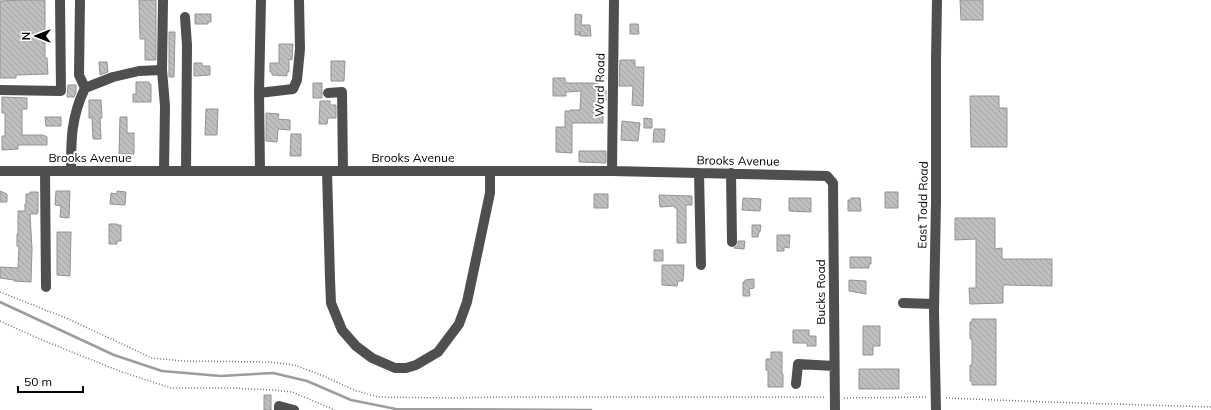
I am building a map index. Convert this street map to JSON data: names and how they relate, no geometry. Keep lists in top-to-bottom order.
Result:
{
  "streets": {
    "street": [
      "Ward Road",
      "Brooks Avenue",
      "East Todd Road",
      "Bucks Road"
    ]
  },
  "crossings": [
    ["Ward Road", "Brooks Avenue"],
    ["Brooks Avenue", "Bucks Road"]
  ],
  "scale_bar": "50 m",
  "north": "left"
}
